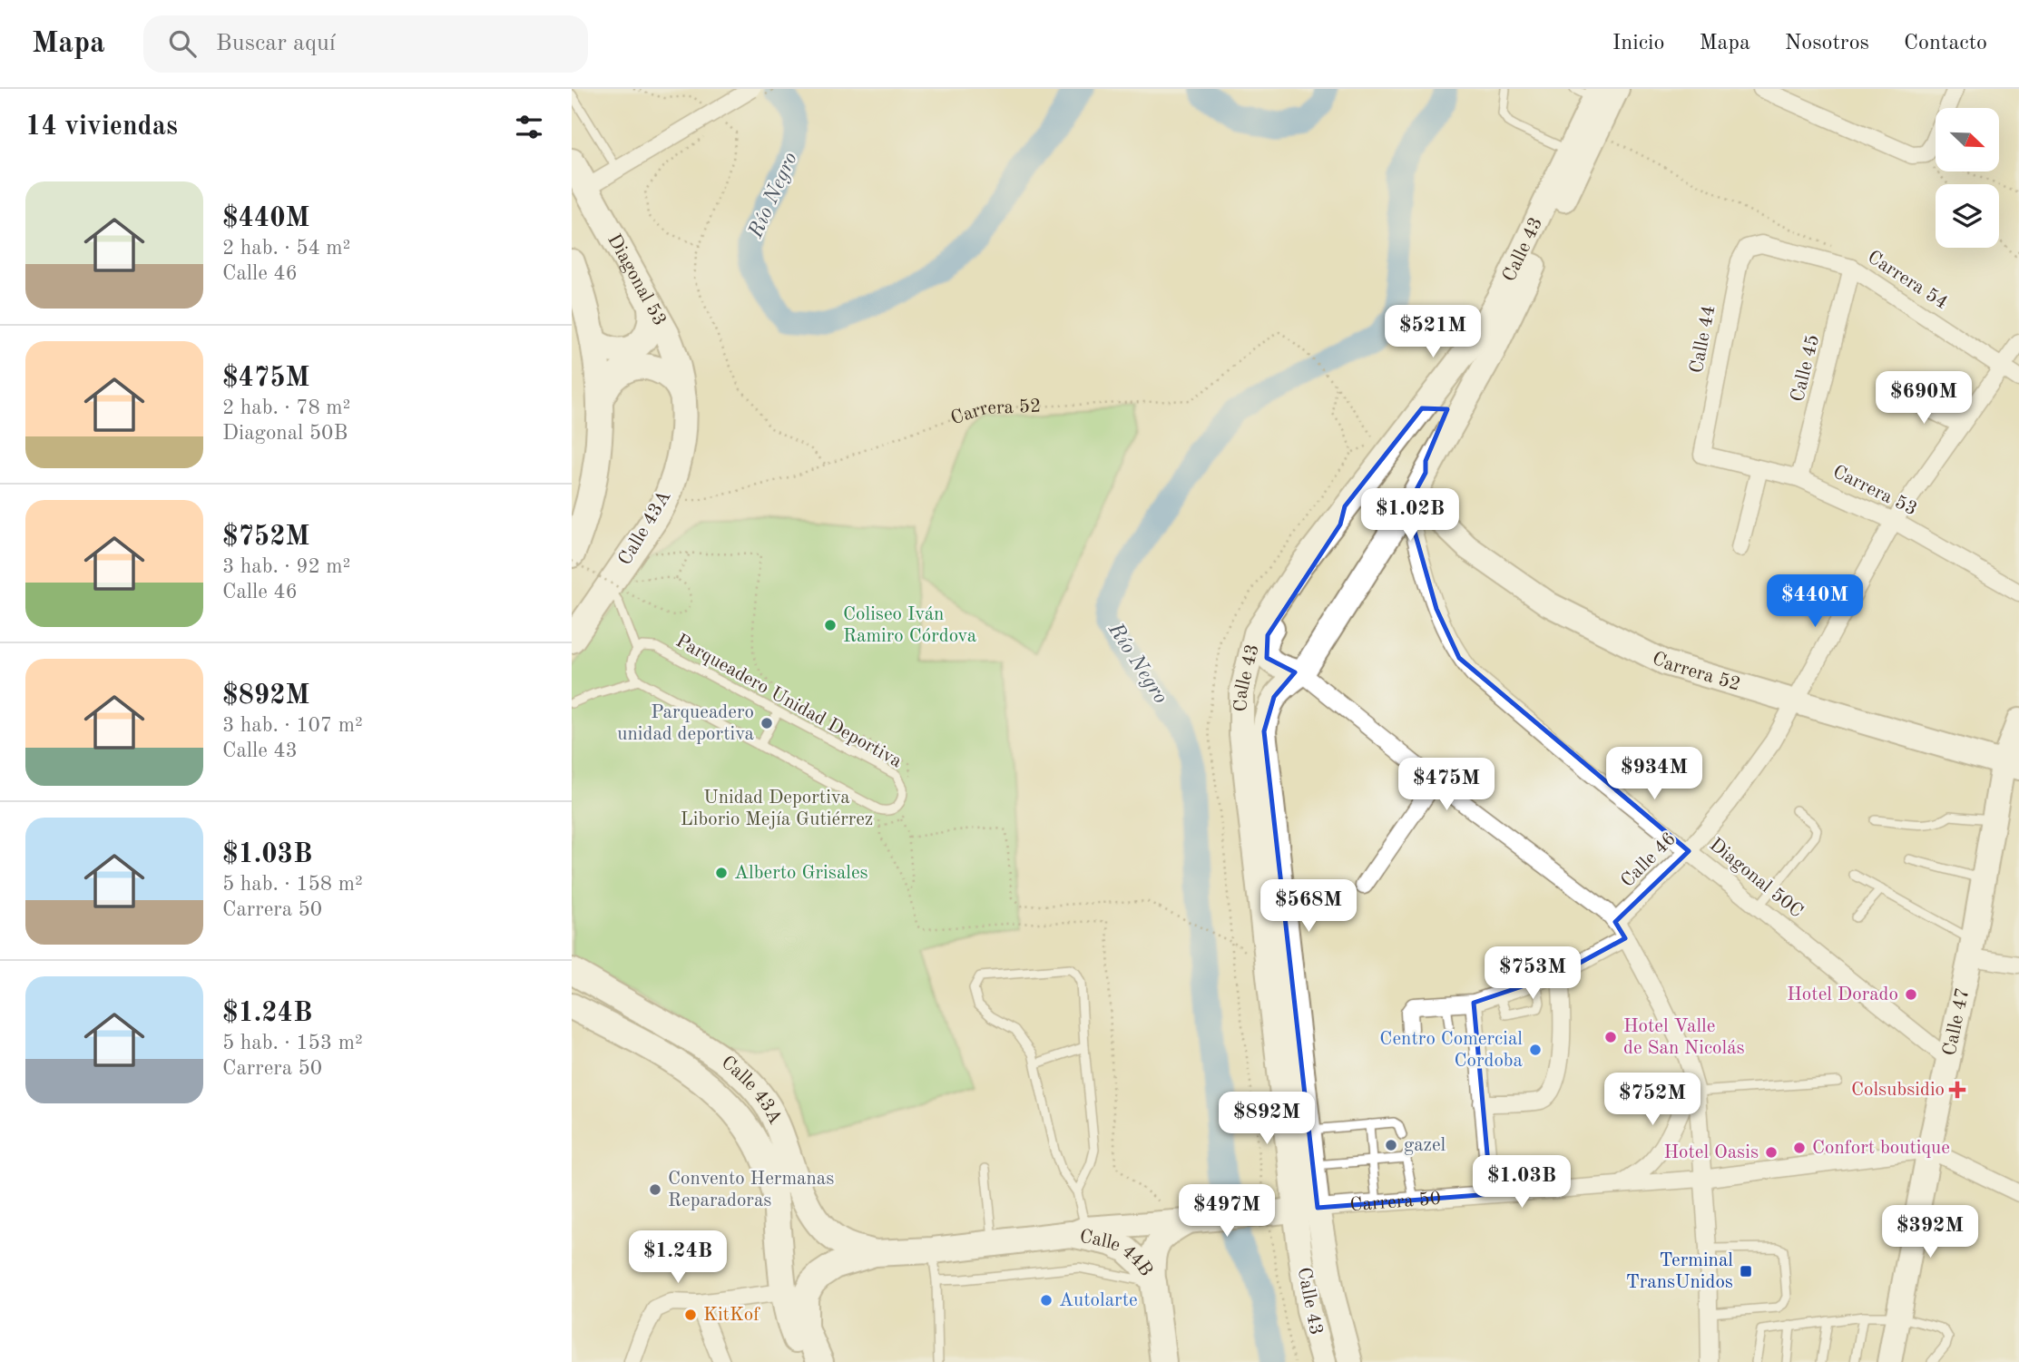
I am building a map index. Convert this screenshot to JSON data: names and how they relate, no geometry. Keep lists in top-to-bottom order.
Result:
{
  "streets": {
    "main road": [
      "Diagonal 53",
      "Calle 43A",
      "Carrera 50",
      "Calle 44B"
    ],
    "street": [
      "Calle 43",
      "Carrera 54",
      "Calle 44",
      "Calle 45",
      "Carrera 52",
      "Carrera 53",
      "Calle 46",
      "Diagonal 50C",
      "Calle 47"
    ],
    "lane": ["Parqueadero Unidad Deportiva"]
  },
  "crossings": [
    ["Calle 43", "Carrera 52"],
    ["Calle 43", "Diagonal 50C"],
    ["Calle 43", "Carrera 50"],
    ["Diagonal 53", "Calle 43A"],
    ["Carrera 54", "Calle 44"],
    ["Carrera 54", "Calle 45"],
    ["Carrera 54", "Calle 46"],
    ["Calle 44", "Carrera 53"],
    ["Calle 45", "Carrera 53"],
    ["Carrera 52", "Calle 46"],
    ["Carrera 52", "Diagonal 50C"],
    ["Carrera 52", "Calle 47"],
    ["Carrera 53", "Calle 46"],
    ["Calle 43A", "Carrera 50"],
    ["Calle 46", "Diagonal 50C"],
    ["Diagonal 50C", "Calle 47"],
    ["Calle 47", "Carrera 50"],
    ["Carrera 50", "Calle 44B"]
  ],
  "water": ["Río Negro"],
  "parks": ["Unidad Deportiva Liborio Mejía Gutiérrez"],
  "places": {
    "other": [
      "Coliseo Iván Ramiro Córdova",
      "Parqueadero unidad deportiva",
      "Alberto Grisales",
      "Hotel Dorado",
      "Hotel Valle de San Nicolás",
      "Centro Comercial Cordoba",
      "gazel",
      "Confort boutique",
      "Hotel Oasis",
      "Convento Hermanas Reparadoras",
      "Autolarte",
      "KitKof"
    ],
    "health": ["Colsubsidio"],
    "transit": ["Terminal TransUnidos"]
  },
  "north": "bottom right",
  "page": {
    "header": "Mapa",
    "search": "Buscar aquí",
    "nav": [
      "Inicio",
      "Mapa",
      "Nosotros",
      "Contacto"
    ],
    "heading": "14 viviendas",
    "list": [
      {
        "name": "$440M",
        "note": "2 hab. · 54 m² · Calle 46"
      },
      {
        "name": "$475M",
        "note": "2 hab. · 78 m² · Diagonal 50B"
      },
      {
        "name": "$752M",
        "note": "3 hab. · 92 m² · Calle 46"
      },
      {
        "name": "$892M",
        "note": "3 hab. · 107 m² · Calle 43"
      },
      {
        "name": "$1.03B",
        "note": "5 hab. · 158 m² · Carrera 50"
      },
      {
        "name": "$1.24B",
        "note": "5 hab. · 153 m² · Carrera 50"
      }
    ],
    "price": [
      "$521M",
      "$690M",
      "$1.02B",
      "$440M",
      "$934M",
      "$475M",
      "$568M",
      "$753M",
      "$752M",
      "$892M",
      "$1.03B",
      "$497M",
      "$392M",
      "$1.24B"
    ]
  }
}
